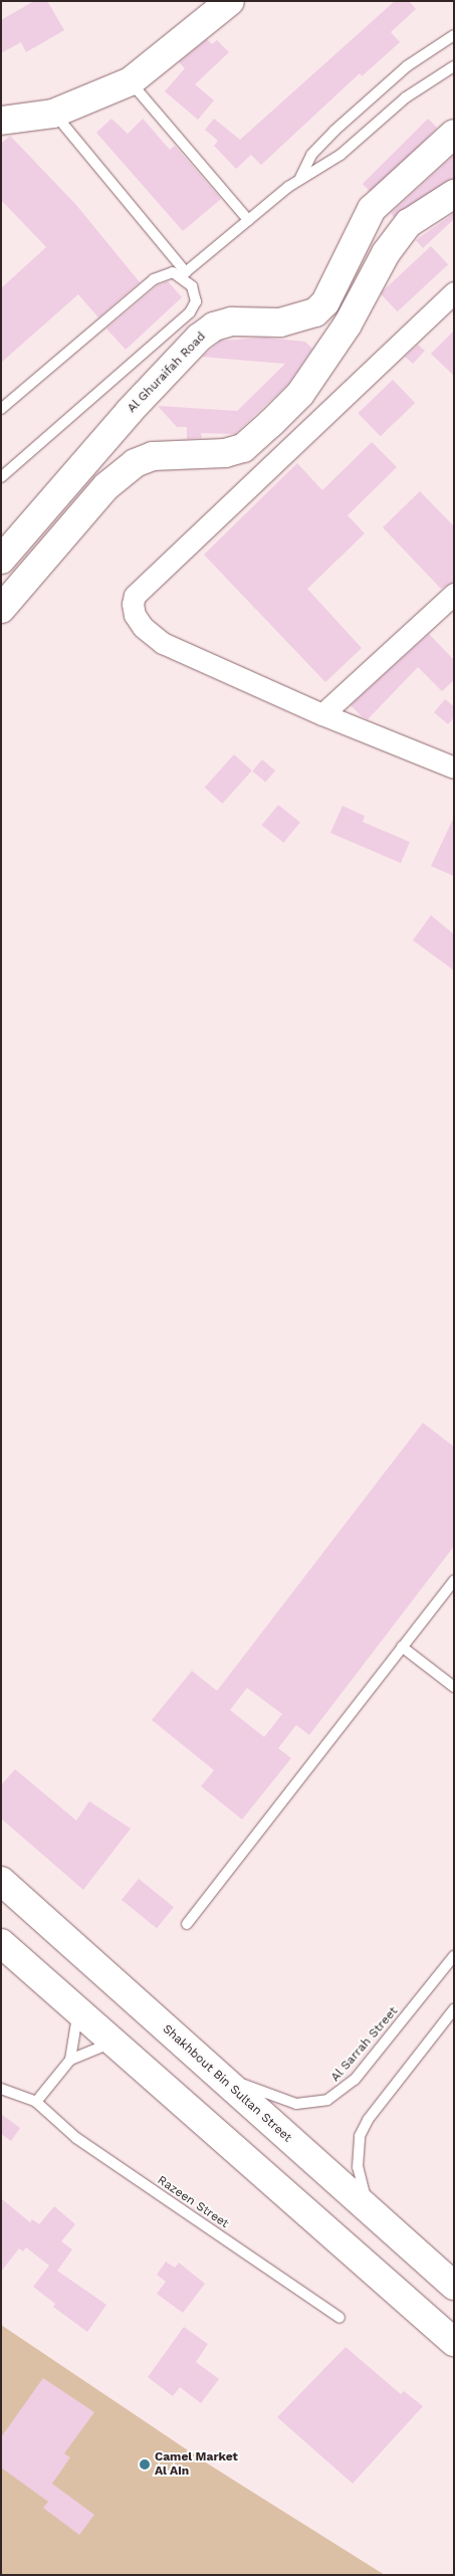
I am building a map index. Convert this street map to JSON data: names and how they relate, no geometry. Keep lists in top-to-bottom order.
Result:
{
  "streets": {
    "main road": ["Al Ghuraifah Road", "Shakhbout Bin Sultan Street"],
    "lane": ["Al Sarrah Street", "Razeen Street"]
  },
  "crossings": [
    ["Al Sarrah Street", "Shakhbout Bin Sultan Street"]
  ],
  "places": ["Camel Market Al Ain"]
}
